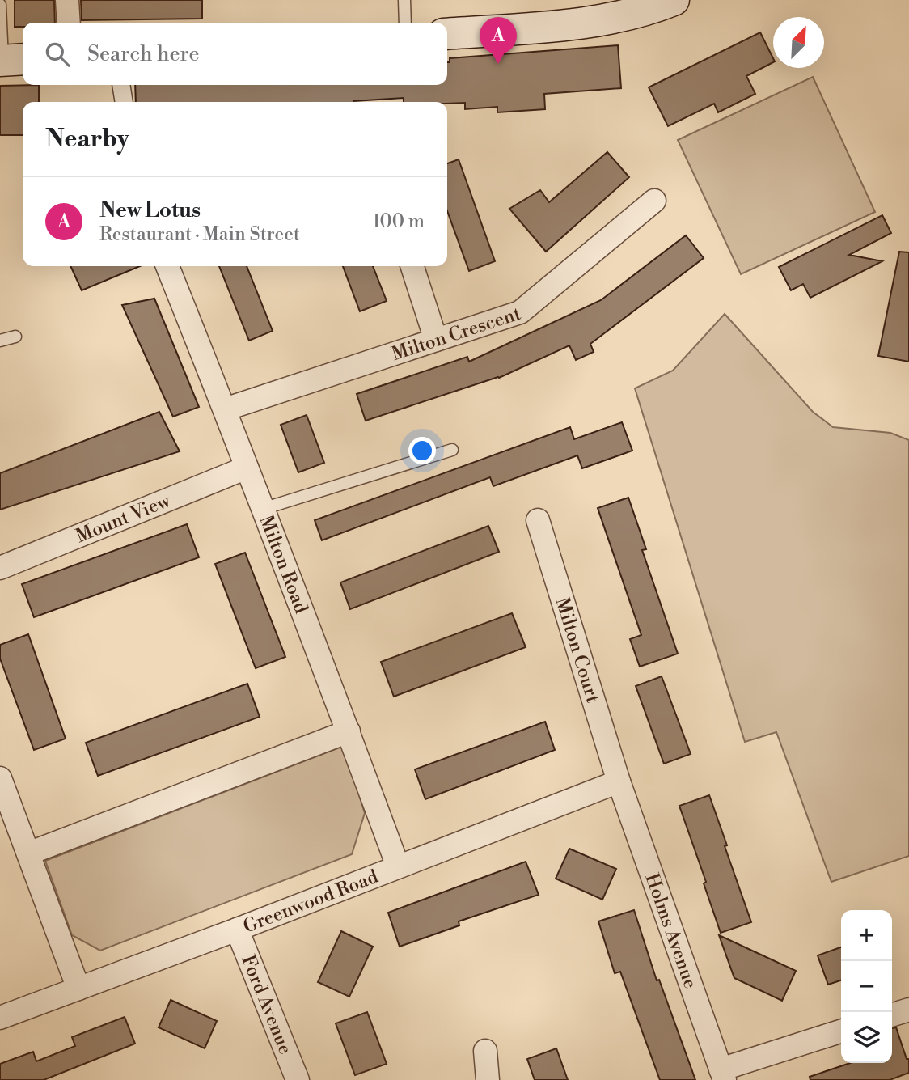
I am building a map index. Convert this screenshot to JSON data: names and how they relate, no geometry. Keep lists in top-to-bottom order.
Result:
{
  "streets": {
    "street": [
      "Milton Crescent",
      "Mount View",
      "Milton Road",
      "Milton Court",
      "Greenwood Road",
      "Holms Avenue",
      "Ford Avenue"
    ]
  },
  "crossings": [
    ["Milton Crescent", "Milton Road"],
    ["Mount View", "Milton Road"],
    ["Milton Road", "Greenwood Road"],
    ["Milton Court", "Greenwood Road"],
    ["Milton Court", "Holms Avenue"],
    ["Greenwood Road", "Holms Avenue"],
    ["Greenwood Road", "Ford Avenue"]
  ],
  "north": "top right",
  "page": {
    "pins": "A",
    "search": "Search here",
    "heading": "Nearby",
    "list": [
      {
        "mark": "A",
        "name": "New Lotus",
        "note": "Restaurant · Main Street",
        "value": "100 m"
      }
    ],
    "map_buttons": ["+", "−"]
  }
}
